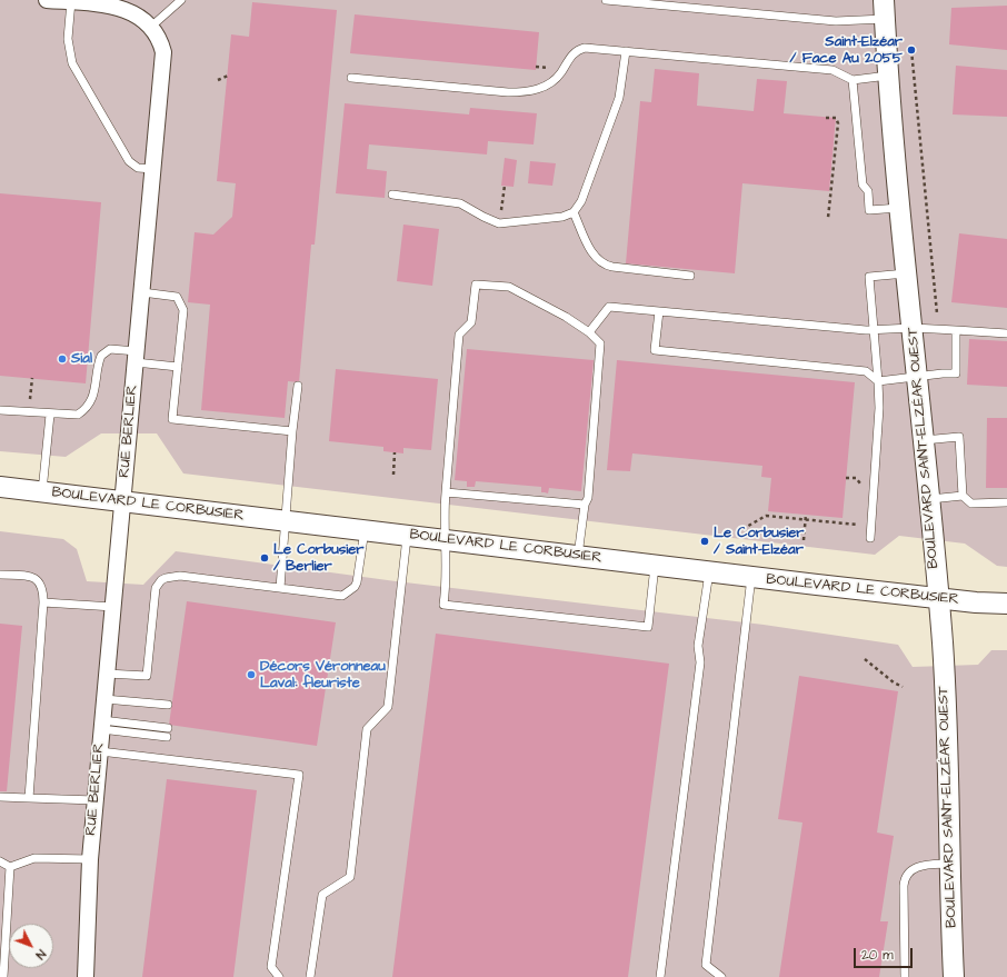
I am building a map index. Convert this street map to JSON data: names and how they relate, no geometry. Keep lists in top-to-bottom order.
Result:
{
  "streets": {
    "street": ["RUE BERLIER", "BOULEVARD SAINT-ELZÉAR OUEST", "BOULEVARD LE CORBUSIER"]
  },
  "crossings": [
    ["RUE BERLIER", "BOULEVARD LE CORBUSIER"],
    ["BOULEVARD SAINT-ELZÉAR OUEST", "BOULEVARD LE CORBUSIER"]
  ],
  "places": [
    "Saint-Elzéar / Face Au 2055",
    "Sial",
    "Le Corbusier / Saint-Elzéar",
    "Le Corbusier / Berlier",
    "Décors Véronneau Laval: fleuriste"
  ],
  "scale_bar": "20 m",
  "north": "bottom right"
}
